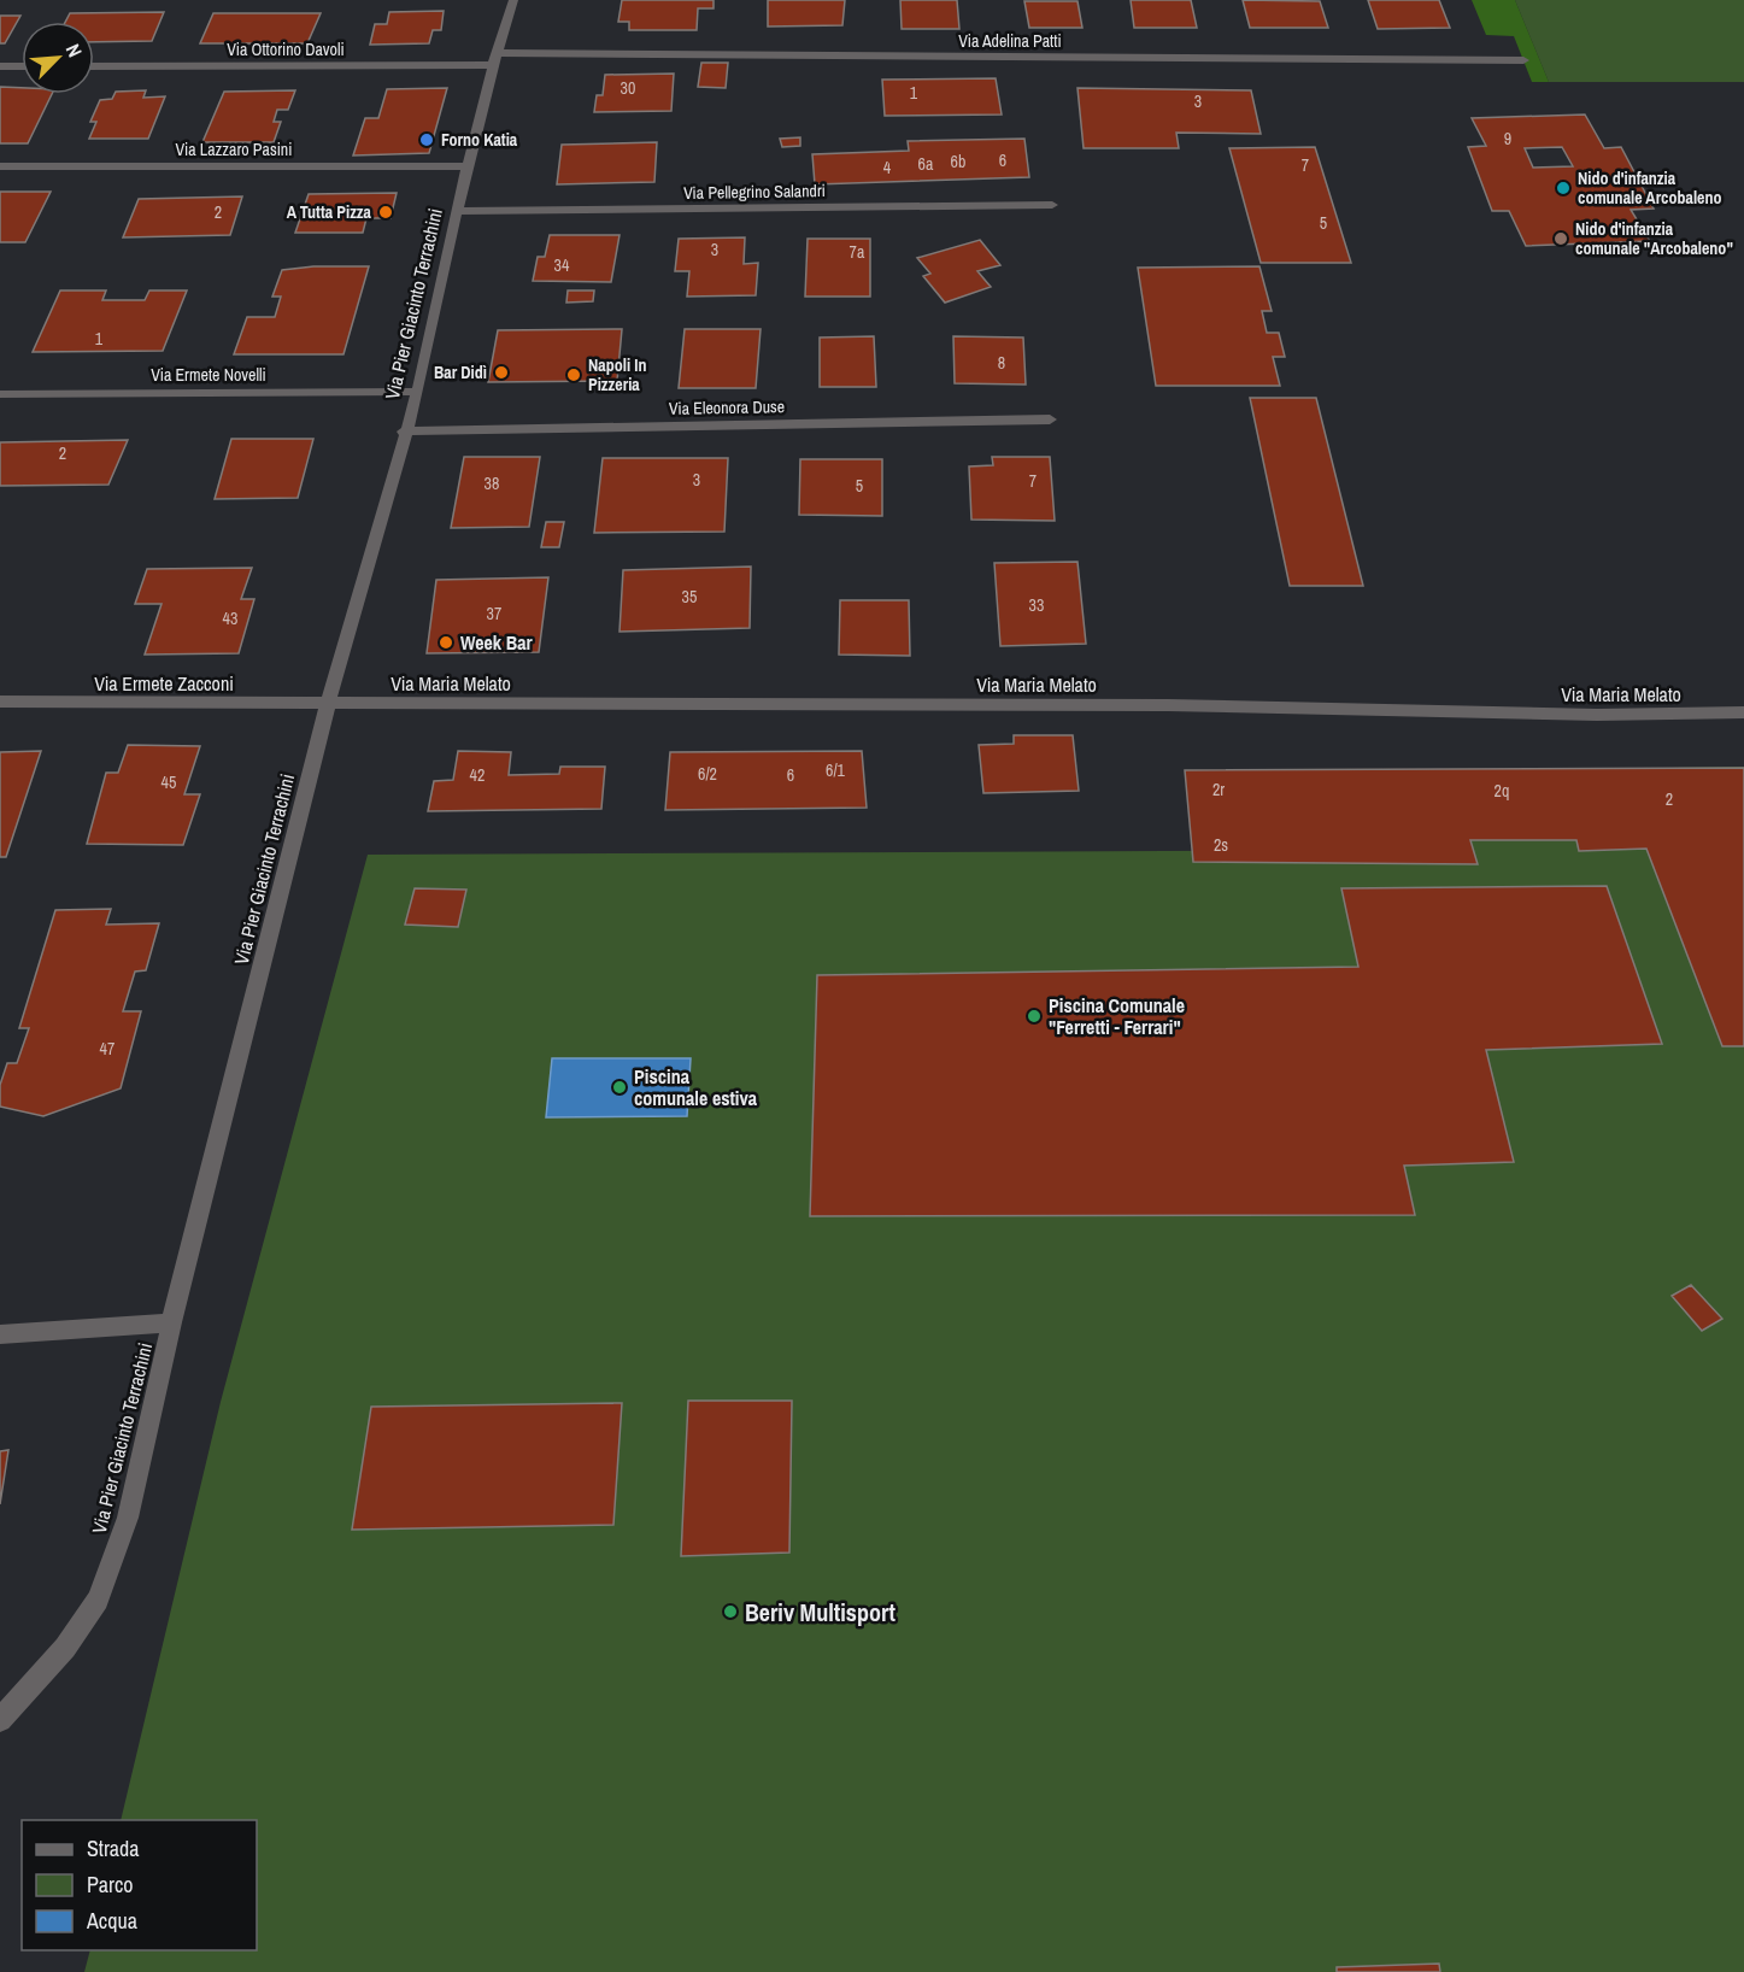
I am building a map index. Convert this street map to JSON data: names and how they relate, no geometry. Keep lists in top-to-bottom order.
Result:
{
  "streets": {
    "street": [
      "Via Adelina Patti",
      "Via Ottorino Davoli",
      "Via Lazzaro Pasini",
      "Via Pellegrino Salandri",
      "Via Pier Giacinto Terrachini",
      "Via Ermete Novelli",
      "Via Eleonora Duse",
      "Via Ermete Zacconi",
      "Via Maria Melato"
    ]
  },
  "crossings": [
    ["Via Adelina Patti", "Via Ottorino Davoli"],
    ["Via Adelina Patti", "Via Pier Giacinto Terrachini"],
    ["Via Ottorino Davoli", "Via Pier Giacinto Terrachini"],
    ["Via Lazzaro Pasini", "Via Pier Giacinto Terrachini"],
    ["Via Pellegrino Salandri", "Via Pier Giacinto Terrachini"],
    ["Via Pier Giacinto Terrachini", "Via Ermete Novelli"],
    ["Via Pier Giacinto Terrachini", "Via Eleonora Duse"],
    ["Via Pier Giacinto Terrachini", "Via Ermete Zacconi"],
    ["Via Pier Giacinto Terrachini", "Via Maria Melato"],
    ["Via Ermete Zacconi", "Via Maria Melato"]
  ],
  "places": [
    "Forno Katia",
    "Nido d'infanzia comunale Arcobaleno",
    "A Tutta Pizza",
    "Nido d'infanzia comunale \"Arcobaleno\"",
    "Bar Didì",
    "Napoli In Pizzeria",
    "Week Bar",
    "Piscina Comunale \"Ferretti - Ferrari\"",
    "Piscina comunale estiva",
    "Beriv Multisport"
  ],
  "house_numbers": [
    "30",
    "1",
    "3",
    "9",
    "6",
    "6b",
    "6a",
    "7",
    "4",
    "2",
    "5",
    "3",
    "7a",
    "34",
    "1",
    "8",
    "2",
    "3",
    "7",
    "38",
    "5",
    "35",
    "33",
    "37",
    "43",
    "6/1",
    "6/2",
    "42",
    "6",
    "45",
    "2r",
    "2q",
    "2",
    "2s",
    "47"
  ],
  "legend": ["Strada", "Parco", "Acqua"],
  "north": "top right"
}
